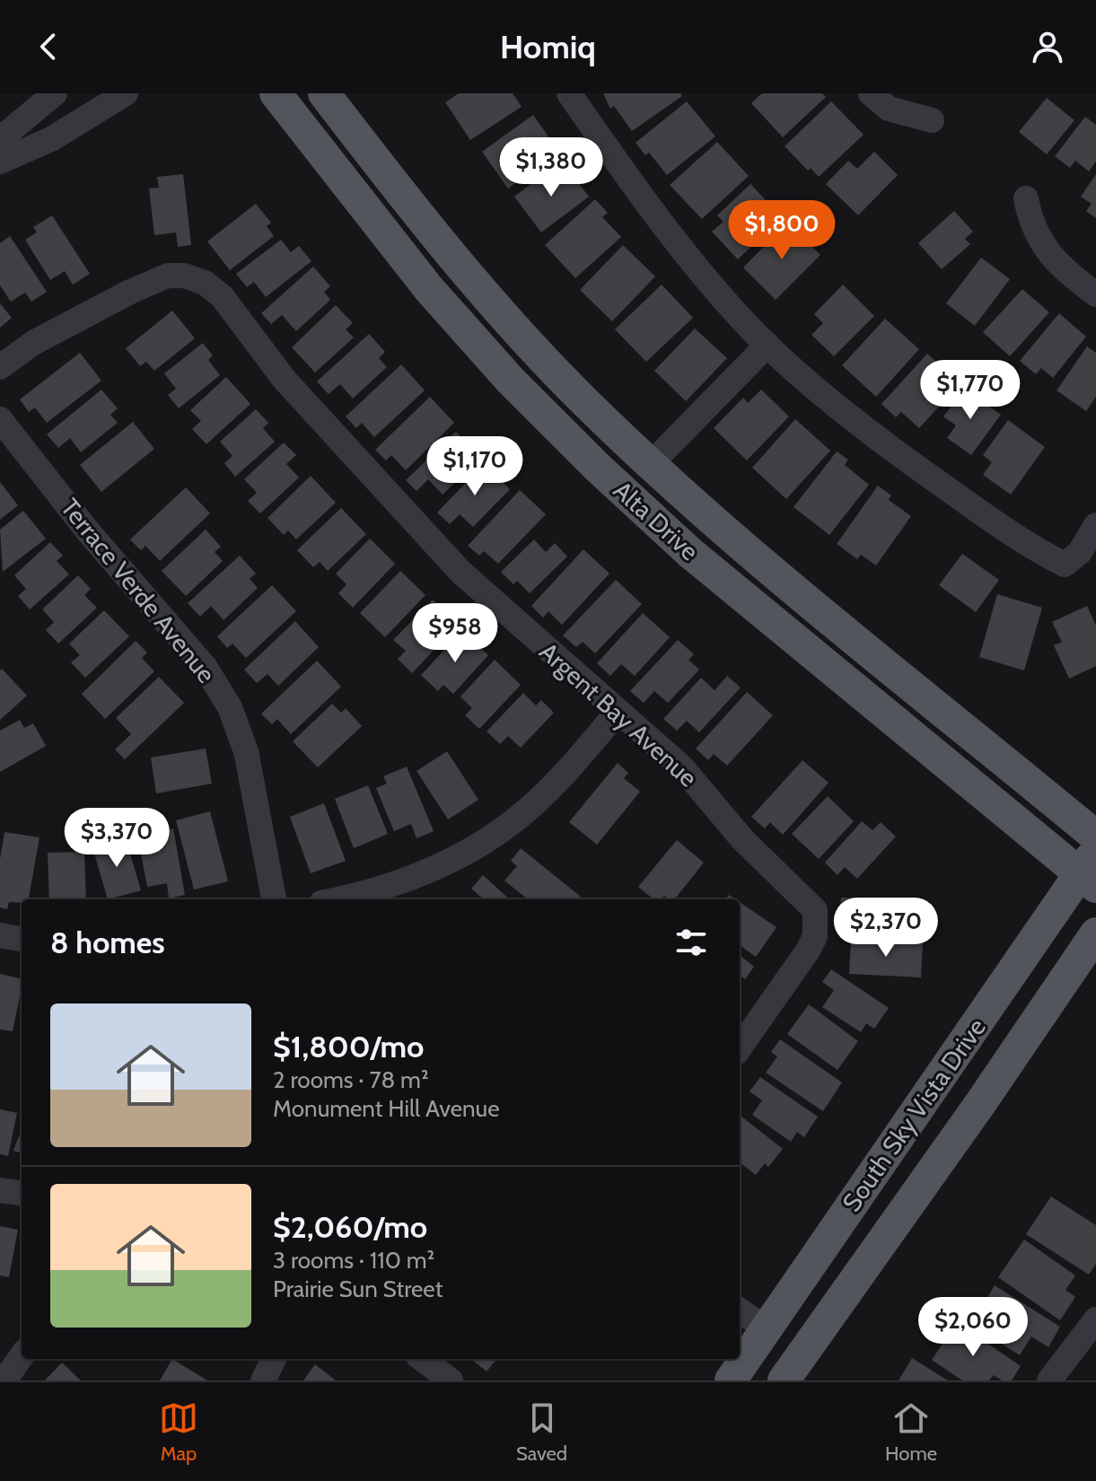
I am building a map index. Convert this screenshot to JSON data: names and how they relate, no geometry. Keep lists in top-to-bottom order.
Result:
{
  "streets": {
    "main road": ["Alta Drive", "South Sky Vista Drive"],
    "street": ["Terrace Verde Avenue", "Argent Bay Avenue"]
  },
  "crossings": [
    ["Alta Drive", "South Sky Vista Drive"]
  ],
  "page": {
    "header": "Homiq",
    "price": [
      "$1,380",
      "$1,800",
      "$1,770",
      "$1,170",
      "$958",
      "$3,370",
      "$2,370",
      "$2,060"
    ],
    "heading": "8 homes",
    "list": [
      {
        "name": "$1,800/mo",
        "note": "2 rooms · 78 m² · Monument Hill Avenue"
      },
      {
        "name": "$2,060/mo",
        "note": "3 rooms · 110 m² · Prairie Sun Street"
      }
    ],
    "tabs": ["Map", "Saved", "Home"]
  }
}
